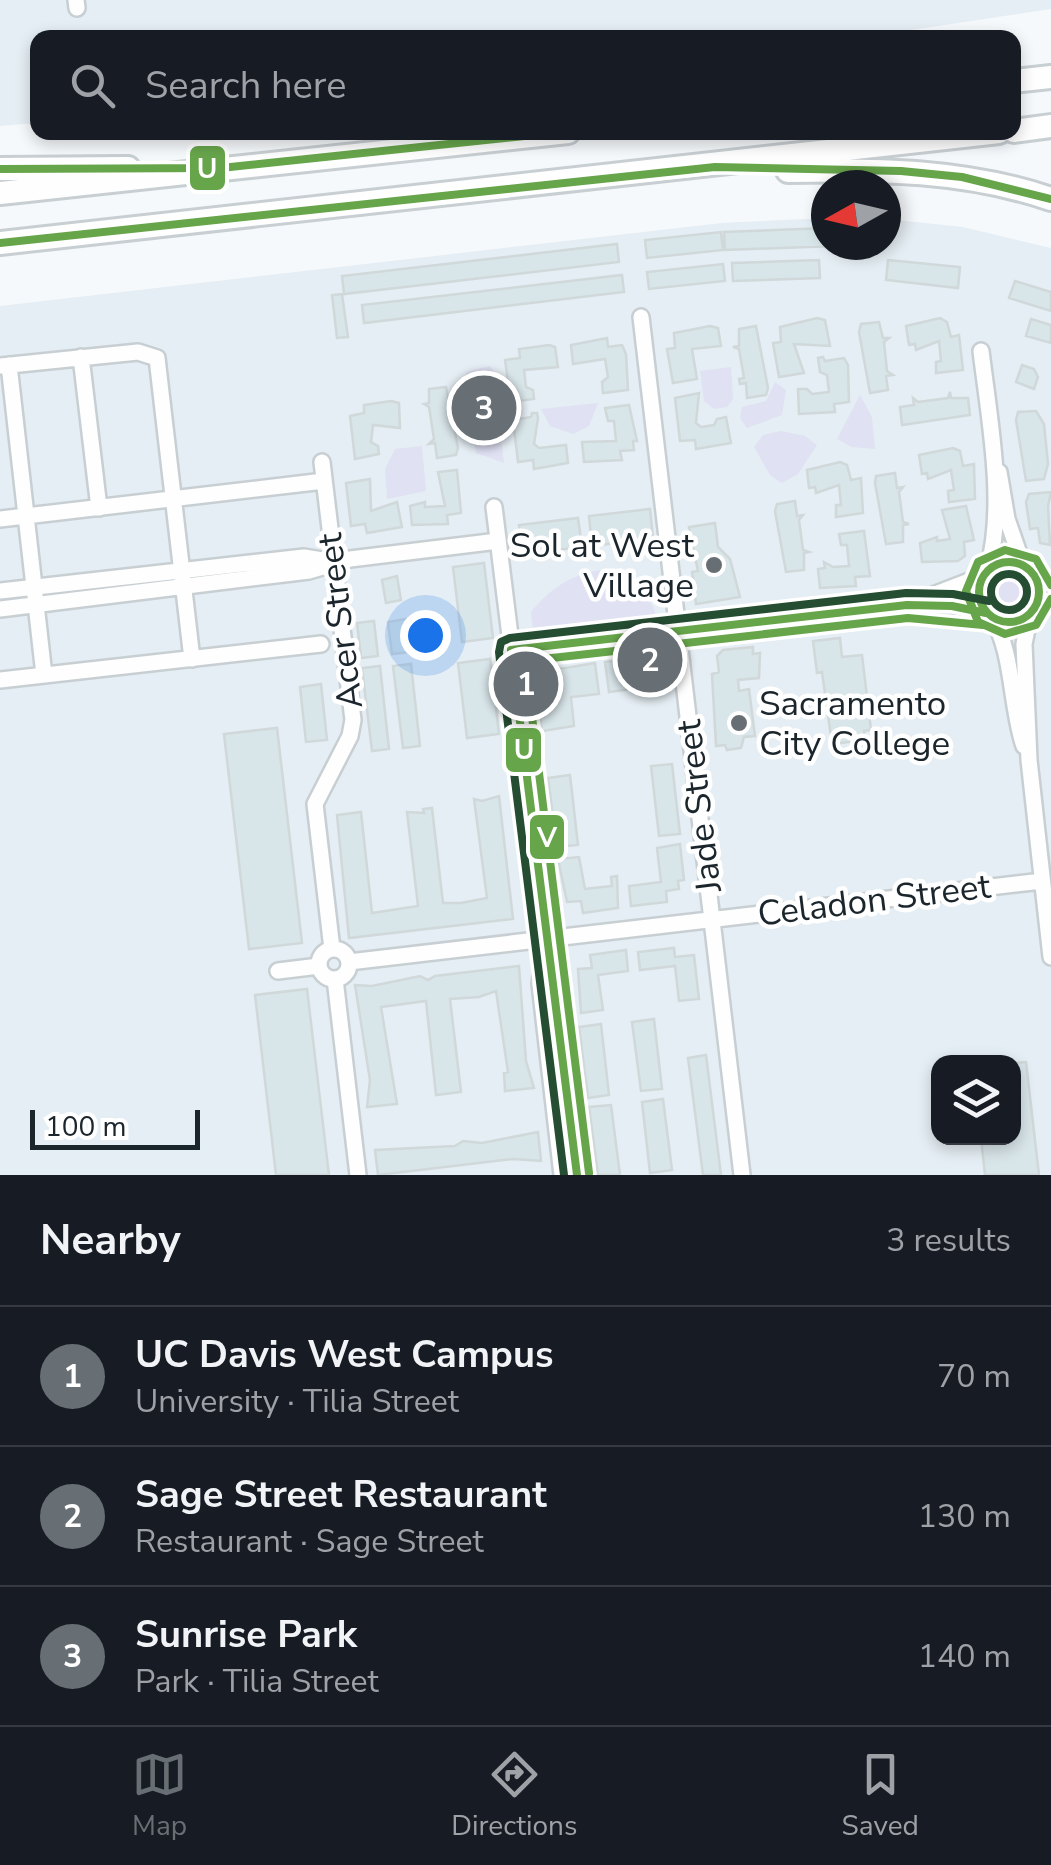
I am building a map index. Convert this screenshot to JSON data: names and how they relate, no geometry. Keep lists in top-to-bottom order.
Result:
{
  "streets": {
    "street": ["Acer Street", "Jade Street", "Celadon Street"]
  },
  "crossings": [
    ["Acer Street", "Celadon Street"],
    ["Jade Street", "Celadon Street"]
  ],
  "places": ["Sol at West Village", "Sacramento City College"],
  "lines": ["transit line U", "transit line V"],
  "scale_bar": "100 m",
  "north": "left",
  "page": {
    "search": "Search here",
    "pins": ["3", "2", "1"],
    "scale": "100 m",
    "heading": ["Nearby", "3 results"],
    "list": [
      {
        "mark": "1",
        "name": "UC Davis West Campus",
        "note": "University · Tilia Street",
        "value": "70 m"
      },
      {
        "mark": "2",
        "name": "Sage Street Restaurant",
        "note": "Restaurant · Sage Street",
        "value": "130 m"
      },
      {
        "mark": "3",
        "name": "Sunrise Park",
        "note": "Park · Tilia Street",
        "value": "140 m"
      }
    ],
    "nav": ["Map", "Directions", "Saved"]
  }
}
